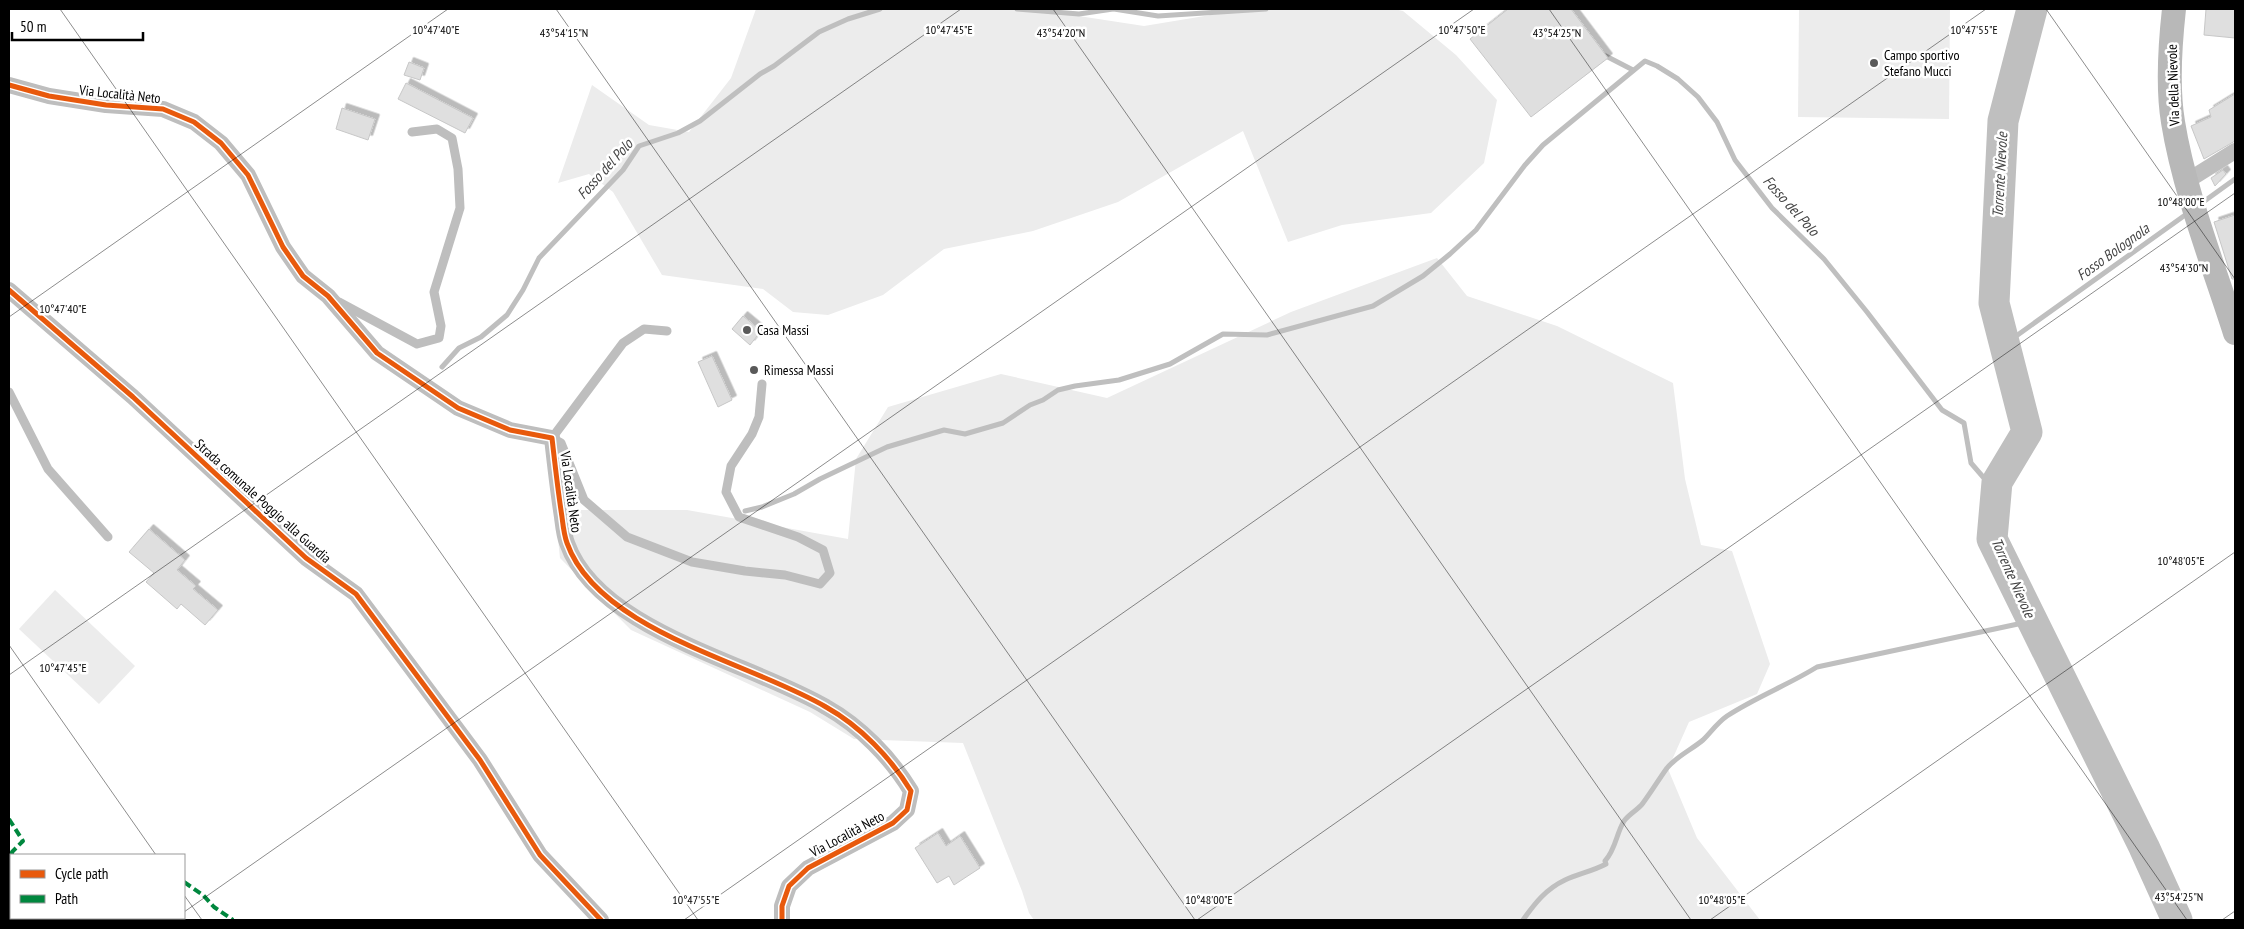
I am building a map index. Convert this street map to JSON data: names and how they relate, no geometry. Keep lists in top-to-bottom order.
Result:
{
  "streets": {
    "street": ["Via della Nievole", "Via Località Neto", "Strada comunale Poggio alla Guardia"]
  },
  "water": ["Fosso del Polo", "Torrente Nievole", "Fosso Bolognola"],
  "places": ["Campo sportivo Stefano Mucci", "Casa Massi", "Rimessa Massi"],
  "legend": ["Cycle path", "Path"],
  "scale_bar": "50 m",
  "coordinates": [
    "10°47'40\"E",
    "10°47'45\"E",
    "10°47'50\"E",
    "10°47'55\"E",
    "43°54'15\"N",
    "43°54'20\"N",
    "43°54'25\"N",
    "10°48'00\"E",
    "43°54'30\"N",
    "10°48'05\"E"
  ]
}
